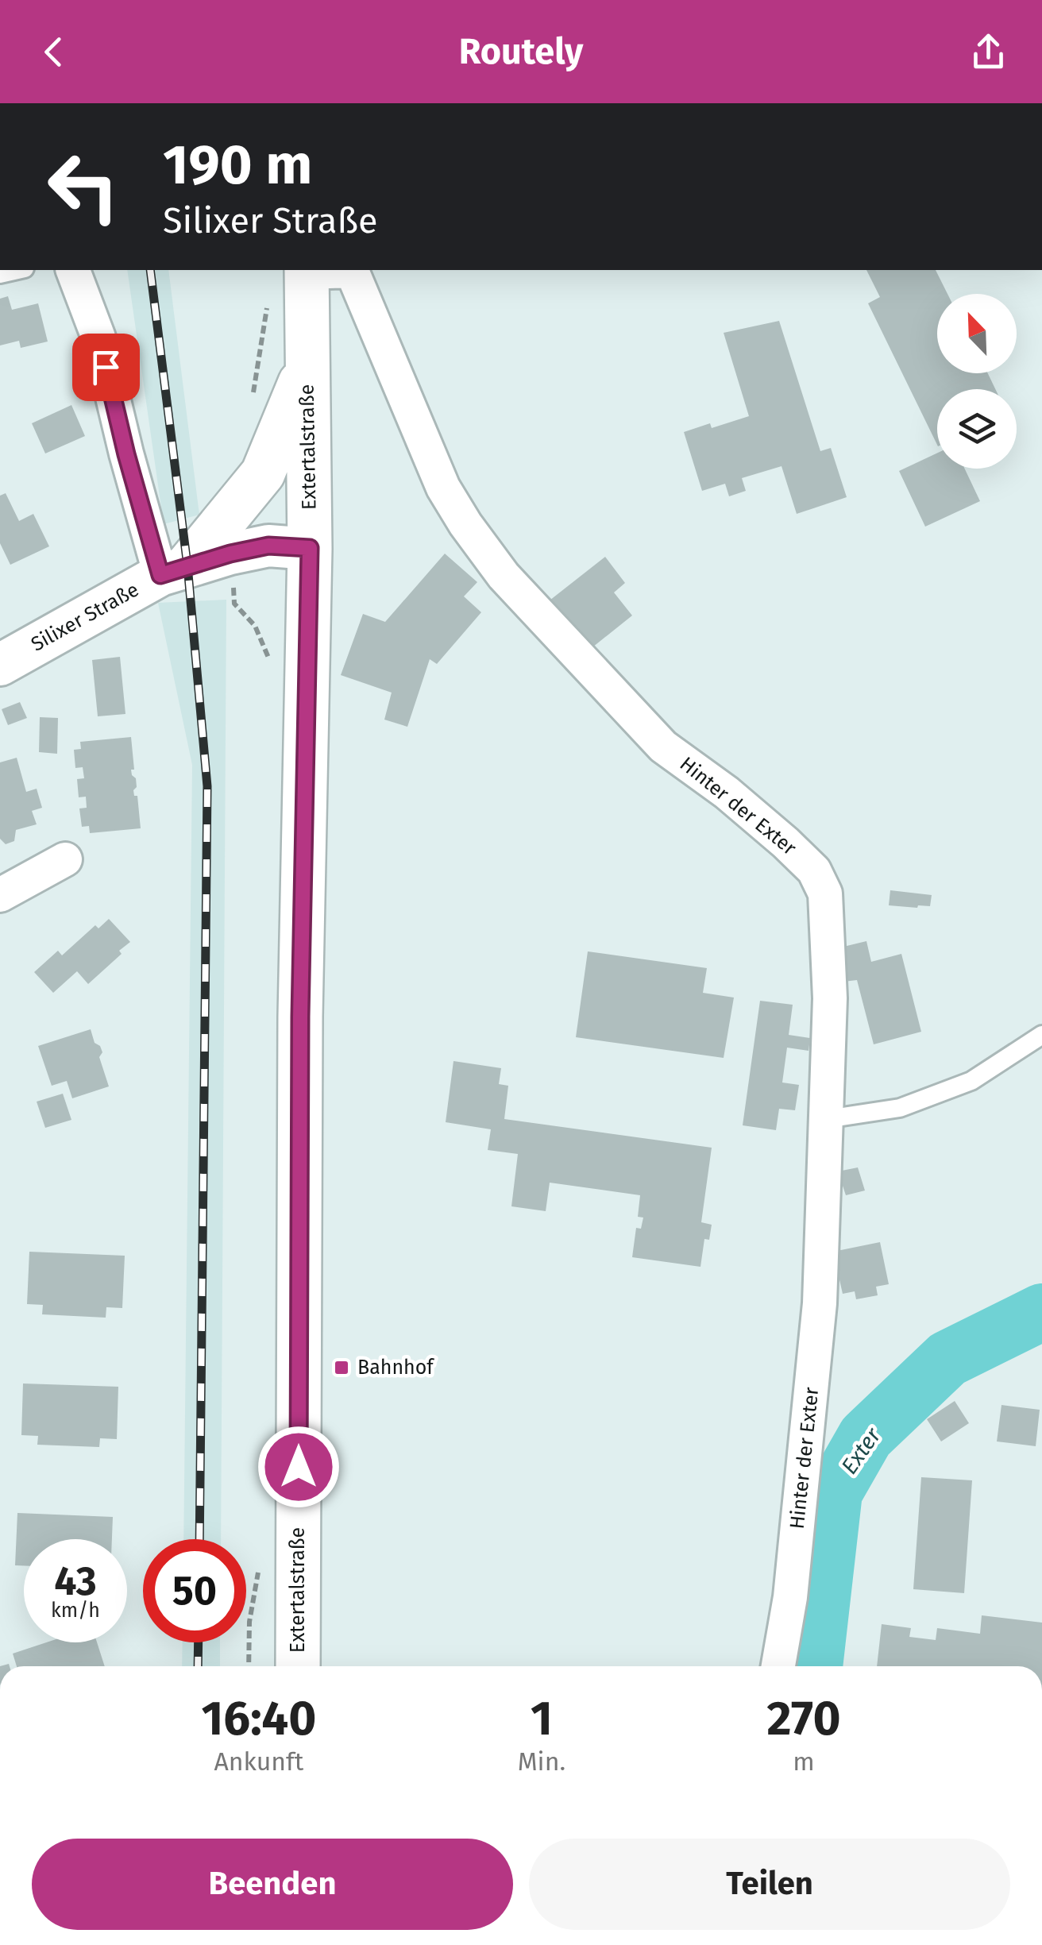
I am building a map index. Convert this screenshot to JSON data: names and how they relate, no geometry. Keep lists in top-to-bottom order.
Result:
{
  "streets": {
    "main road": ["Extertalstraße"],
    "street": ["Silixer Straße", "Hinter der Exter"]
  },
  "crossings": [
    ["Extertalstraße", "Silixer Straße"],
    ["Extertalstraße", "Hinter der Exter"]
  ],
  "water": ["Exter"],
  "places": {
    "transit": ["Bahnhof"]
  },
  "north": "top left",
  "page": {
    "header": "Routely",
    "turn": ["190 m", "Silixer Straße"],
    "speed": "43 km/h",
    "limit": "50",
    "eta": [
      "16:40",
      "Ankunft",
      "1",
      "Min.",
      "270",
      "m"
    ],
    "buttons": ["Beenden", "Teilen"]
  }
}
